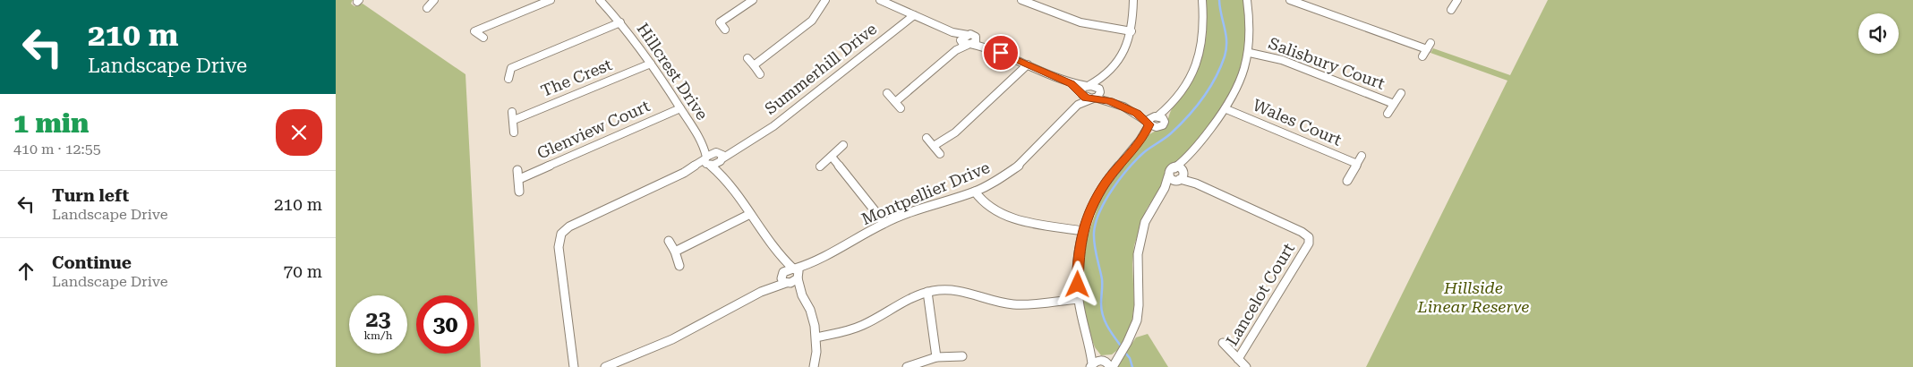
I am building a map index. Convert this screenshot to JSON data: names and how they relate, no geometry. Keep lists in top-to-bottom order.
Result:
{
  "streets": {
    "street": [
      "Salisbury Court",
      "Summerhill Drive",
      "Hillcrest Drive",
      "The Crest",
      "Wales Court",
      "Glenview Court",
      "Montpellier Drive",
      "Lancelot Court"
    ]
  },
  "crossings": [
    ["Summerhill Drive", "Hillcrest Drive"],
    ["Hillcrest Drive", "The Crest"],
    ["Hillcrest Drive", "Glenview Court"]
  ],
  "parks": ["Hillside Linear Reserve"],
  "page": {
    "turn": ["210 m", "Landscape Drive"],
    "heading": ["1 min", "410 m · 12:55"],
    "list": [
      {
        "name": "Turn left",
        "note": "Landscape Drive",
        "value": "210 m"
      },
      {
        "name": "Continue",
        "note": "Landscape Drive",
        "value": "70 m"
      }
    ],
    "speed": "23 km/h",
    "limit": "30"
  }
}
